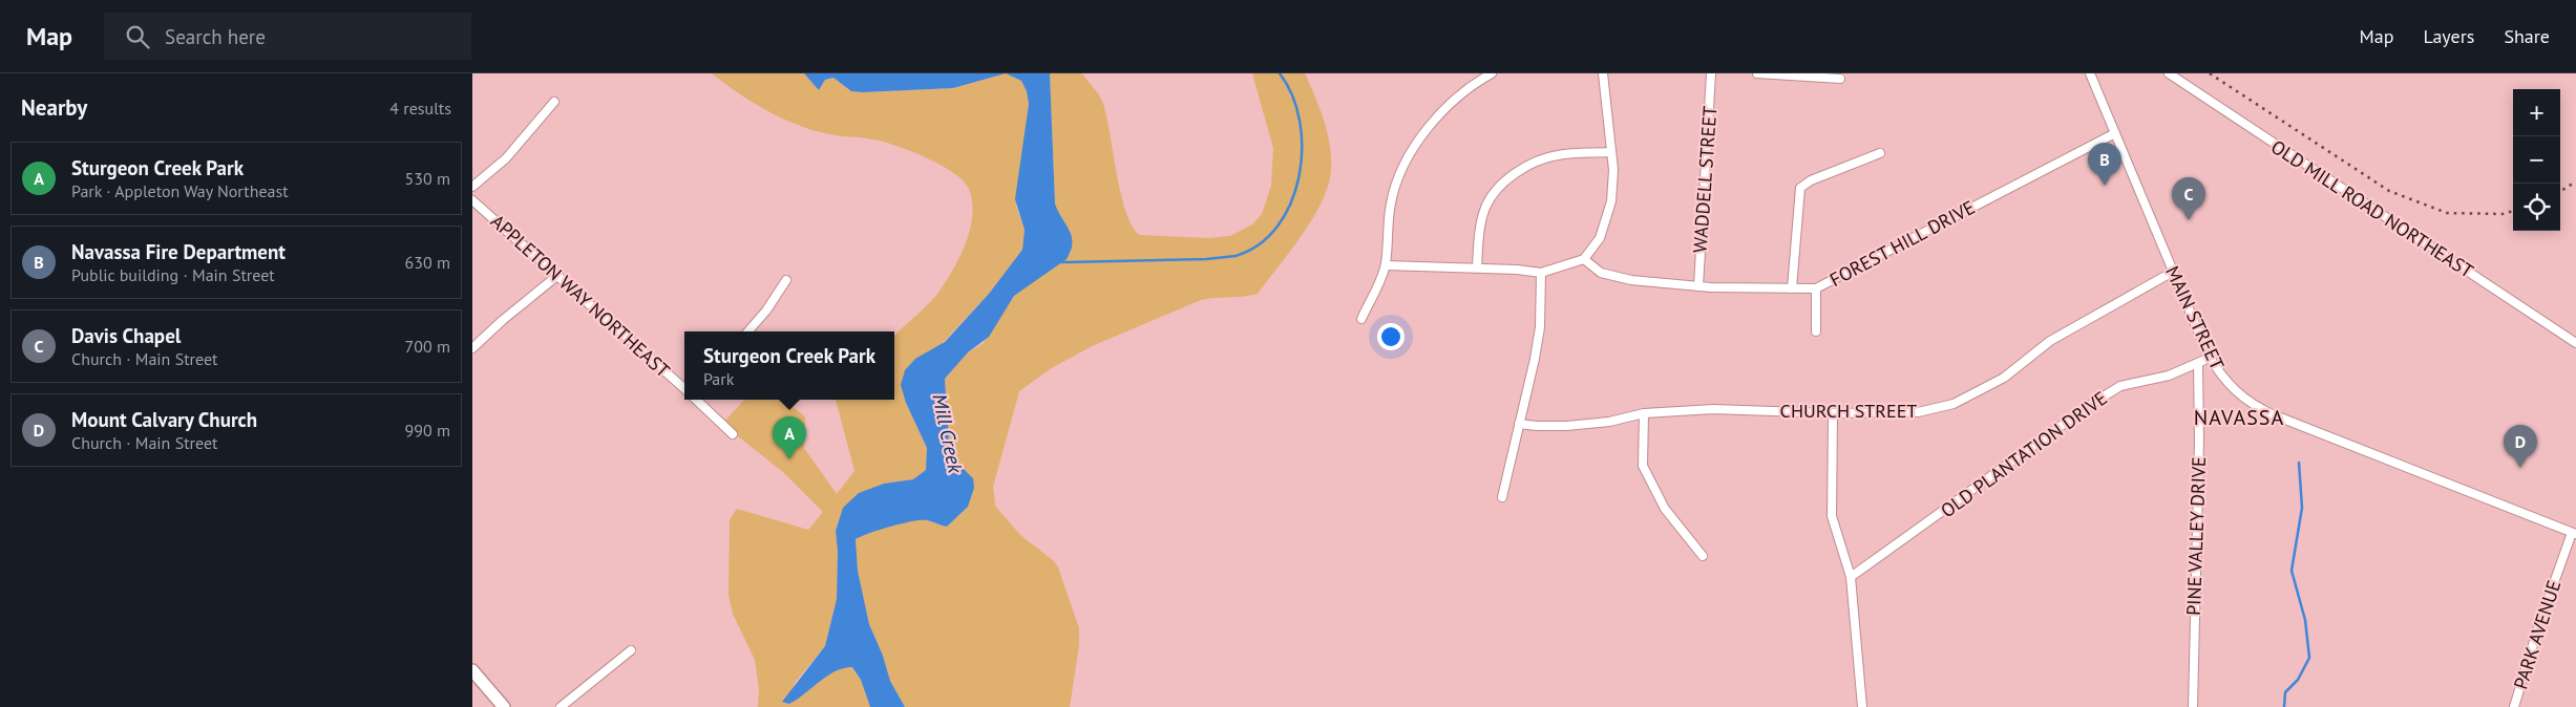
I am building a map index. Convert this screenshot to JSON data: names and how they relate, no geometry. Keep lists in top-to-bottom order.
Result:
{
  "streets": {
    "street": [
      "WADDELL STREET",
      "OLD MILL ROAD NORTHEAST",
      "FOREST HILL DRIVE",
      "APPLETON WAY NORTHEAST",
      "MAIN STREET",
      "CHURCH STREET",
      "OLD PLANTATION DRIVE",
      "PINE VALLEY DRIVE",
      "PARK AVENUE"
    ]
  },
  "crossings": [
    ["WADDELL STREET", "FOREST HILL DRIVE"],
    ["FOREST HILL DRIVE", "MAIN STREET"],
    ["MAIN STREET", "CHURCH STREET"],
    ["MAIN STREET", "OLD PLANTATION DRIVE"],
    ["MAIN STREET", "PARK AVENUE"],
    ["OLD PLANTATION DRIVE", "PINE VALLEY DRIVE"]
  ],
  "districts": ["NAVASSA"],
  "water": ["Mill Creek"],
  "page": {
    "header": "Map",
    "search": "Search here",
    "nav": ["Map", "Layers", "Share"],
    "heading": ["Nearby", "4 results"],
    "map_buttons": ["+", "−"],
    "list": [
      {
        "mark": "A",
        "name": "Sturgeon Creek Park",
        "note": "Park · Appleton Way Northeast",
        "value": "530 m"
      },
      {
        "mark": "B",
        "name": "Navassa Fire Department",
        "note": "Public building · Main Street",
        "value": "630 m"
      },
      {
        "mark": "C",
        "name": "Davis Chapel",
        "note": "Church · Main Street",
        "value": "700 m"
      },
      {
        "mark": "D",
        "name": "Mount Calvary Church",
        "note": "Church · Main Street",
        "value": "990 m"
      }
    ],
    "pins": [
      "B",
      "C",
      "A",
      "D"
    ],
    "popup": ["Sturgeon Creek Park", "Park"]
  }
}
